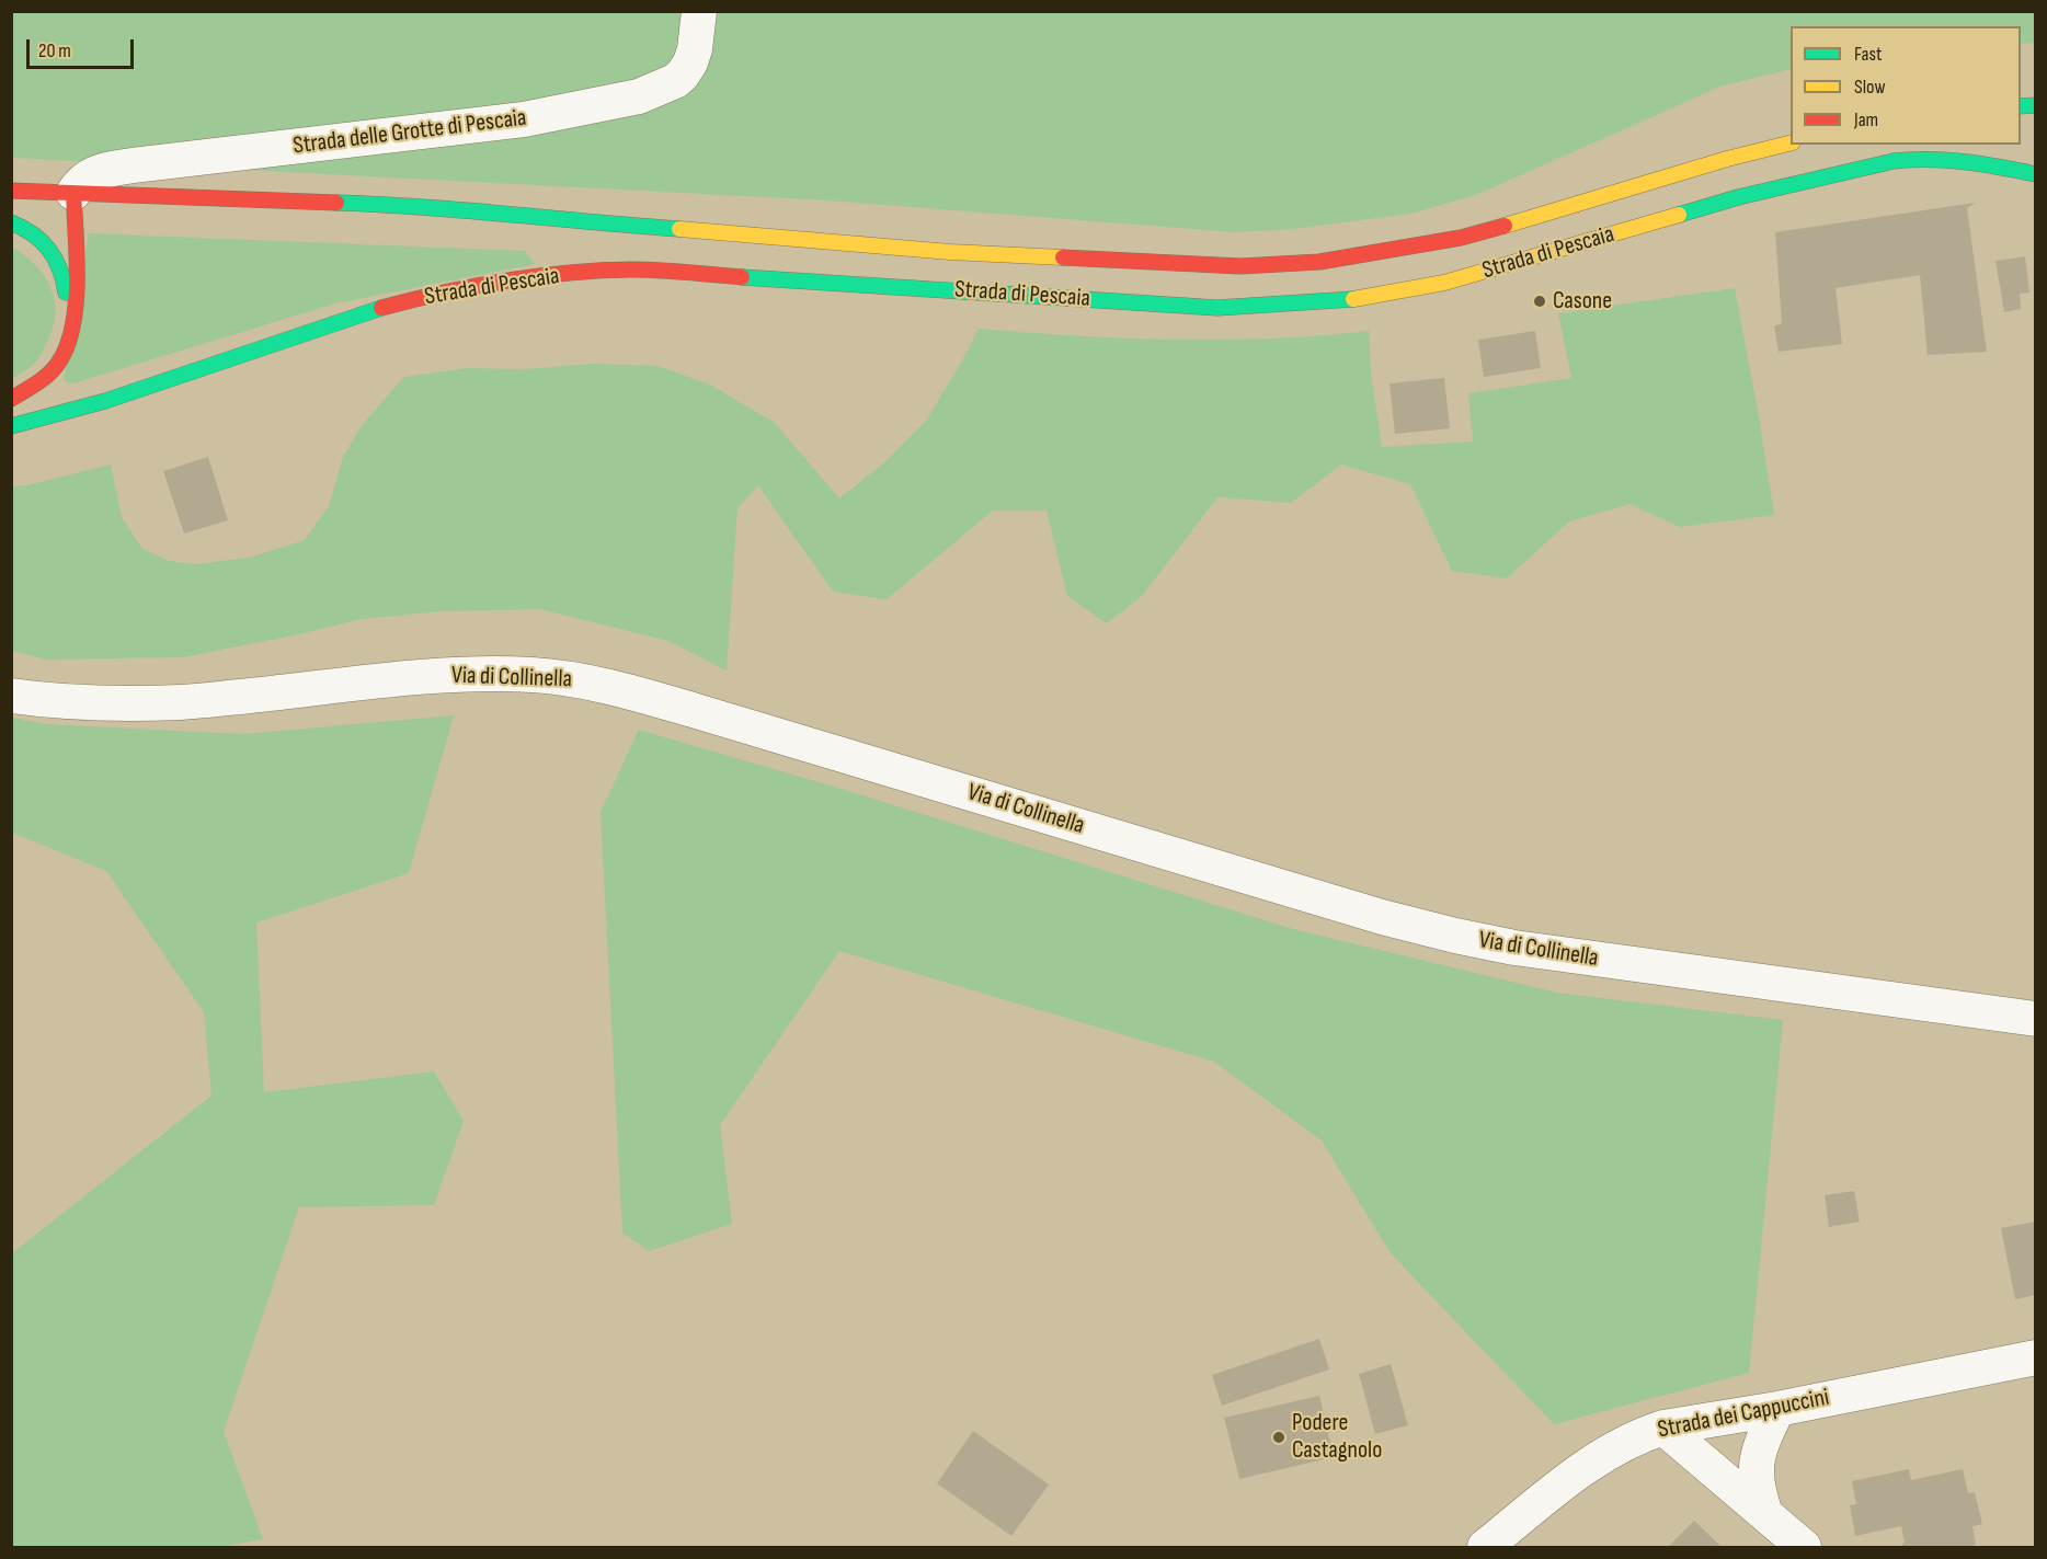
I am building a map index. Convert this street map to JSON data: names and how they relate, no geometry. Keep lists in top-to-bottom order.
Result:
{
  "streets": {
    "main road": ["Strada di Pescaia"],
    "street": ["Strada delle Grotte di Pescaia", "Via di Collinella", "Strada dei Cappuccini"]
  },
  "crossings": [
    ["Strada delle Grotte di Pescaia", "Strada di Pescaia"]
  ],
  "places": ["Casone", "Podere Castagnolo"],
  "legend": ["Fast", "Slow", "Jam"],
  "scale_bar": "20 m"
}
